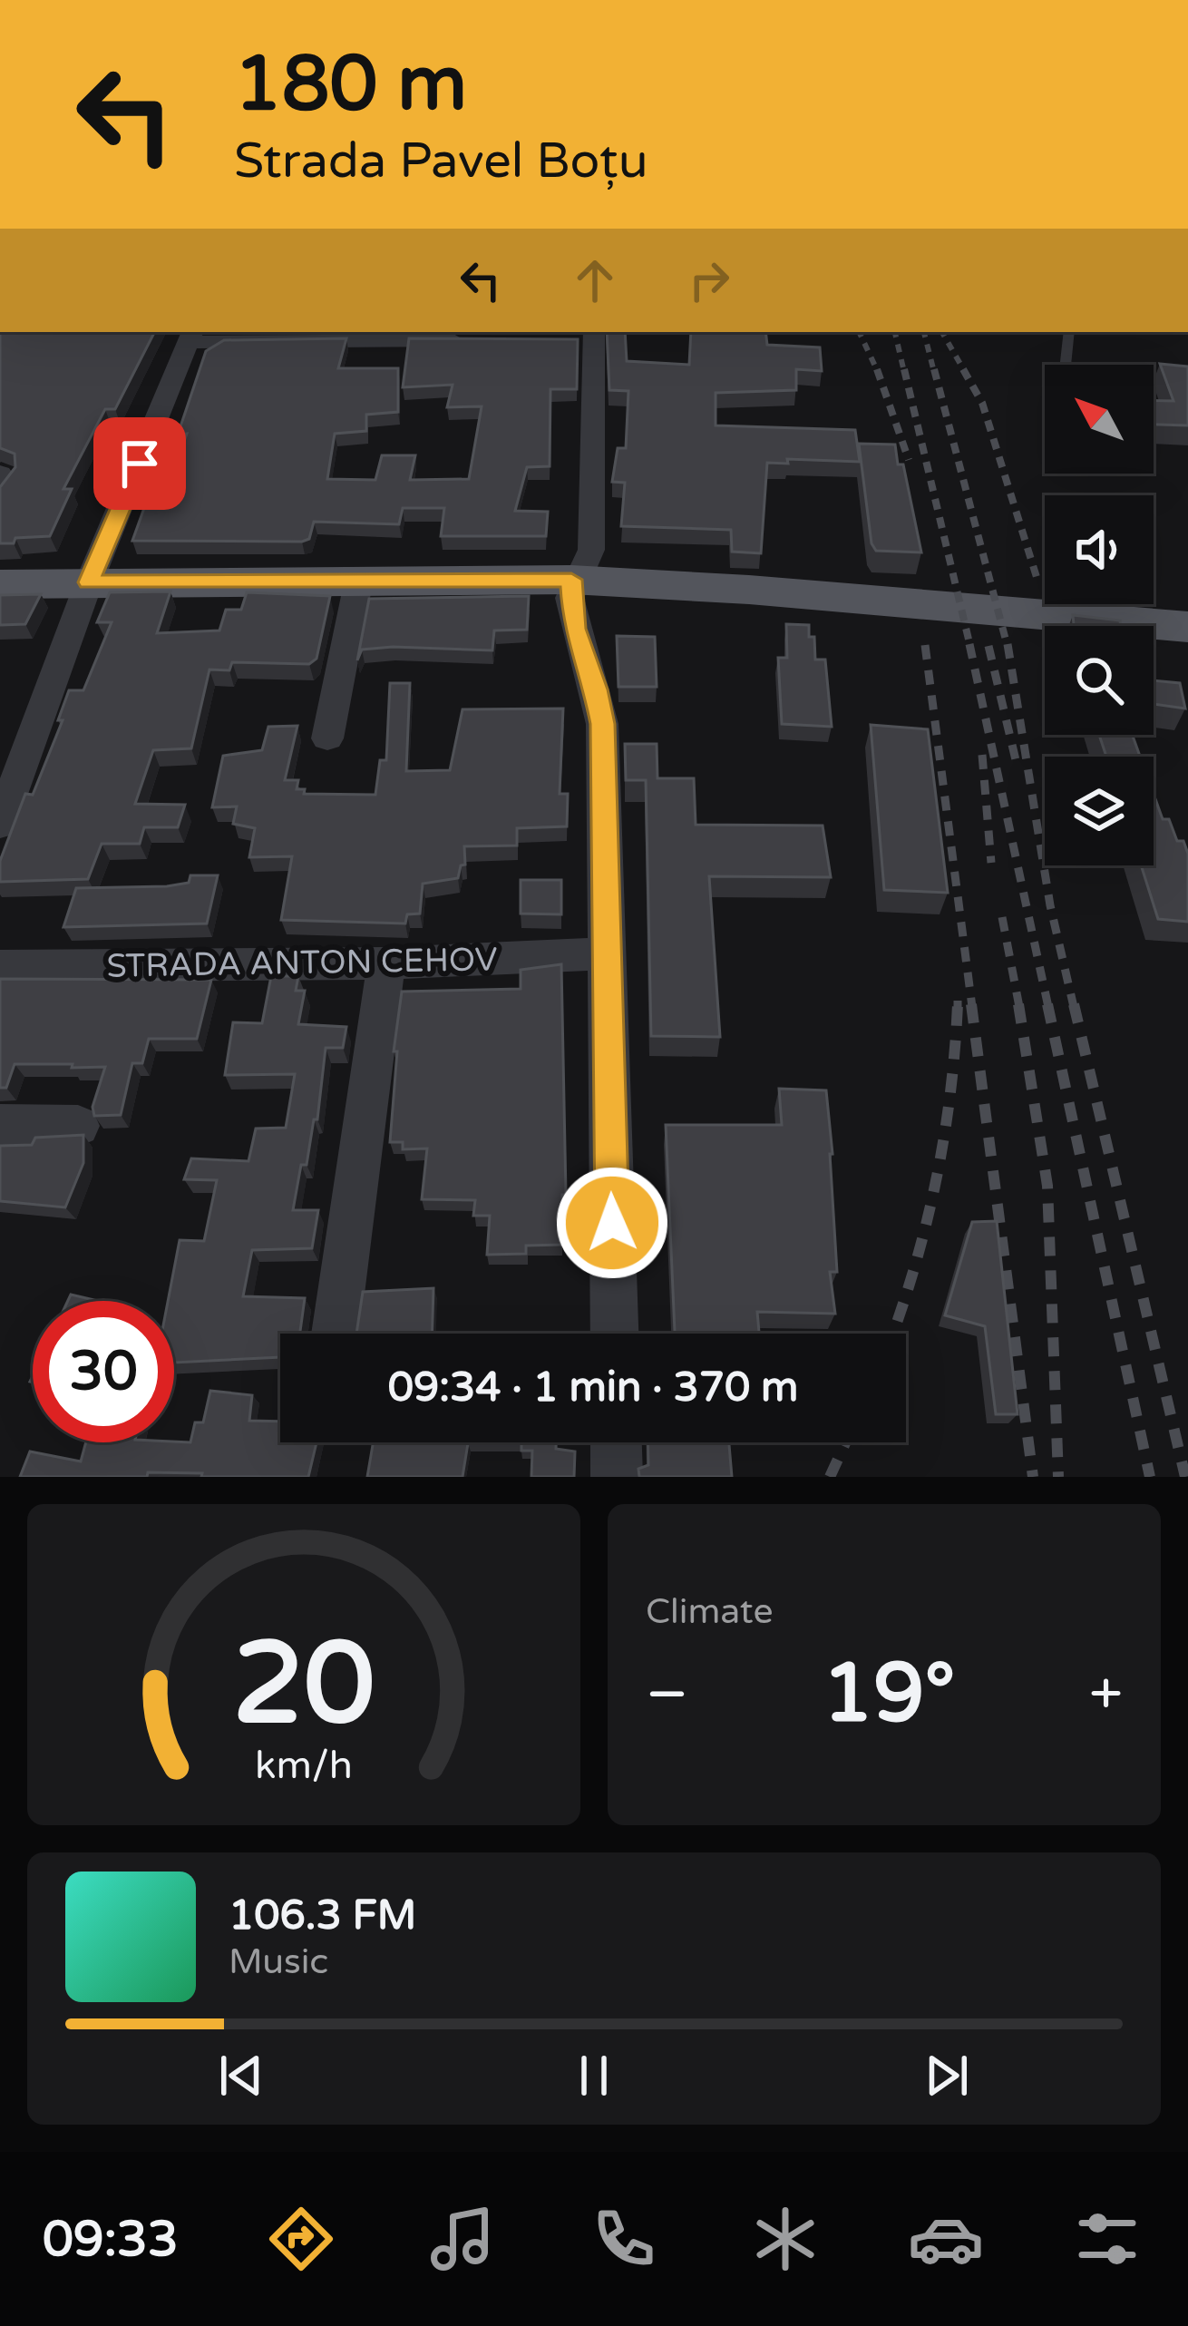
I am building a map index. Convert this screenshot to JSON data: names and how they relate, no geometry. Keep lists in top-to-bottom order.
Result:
{
  "streets": {
    "street": ["STRADA ANTON CEHOV"]
  },
  "north": "top left",
  "page": {
    "turn": ["180 m", "Strada Pavel Boțu"],
    "limit": "30",
    "trip": "09:34 · 1 min · 370 m",
    "tile": "Climate",
    "heat": ["−", "19°", "+"],
    "song": ["106.3 FM", "Music"],
    "tabs": "09:33",
    "gauge": ["20", "km/h"]
  }
}
